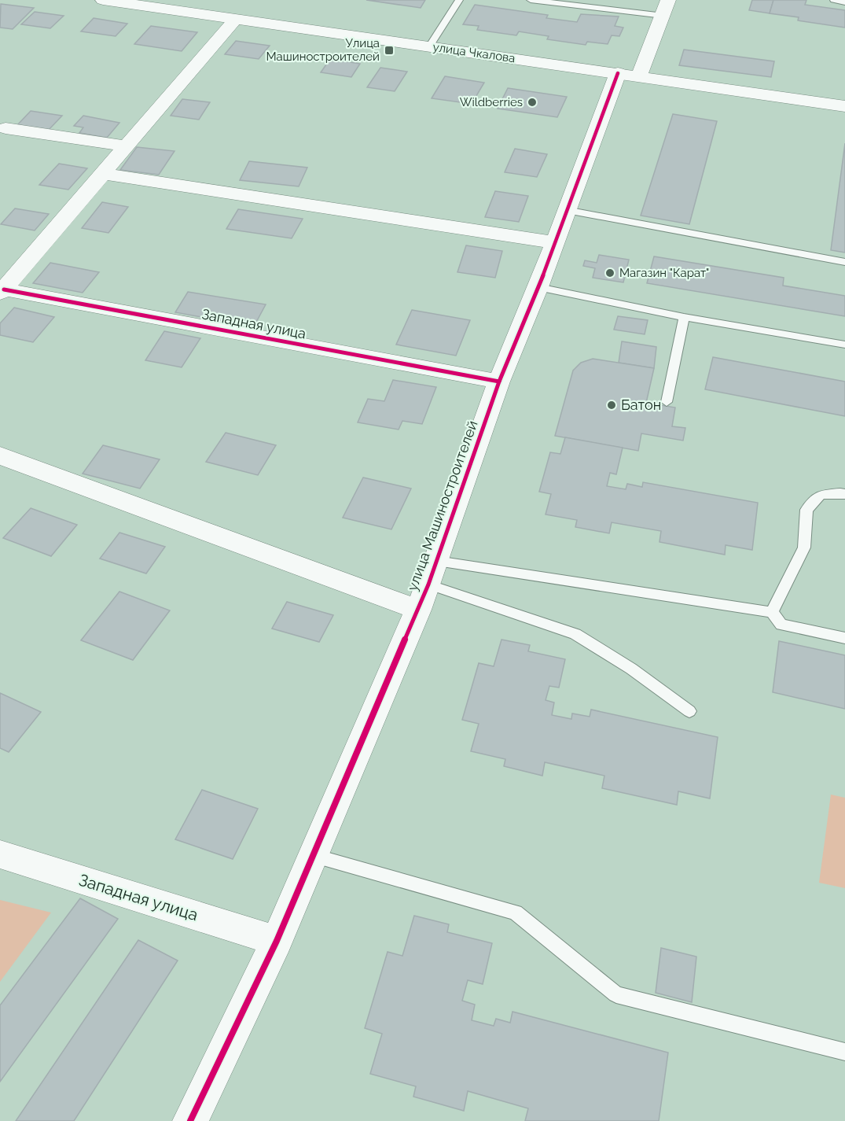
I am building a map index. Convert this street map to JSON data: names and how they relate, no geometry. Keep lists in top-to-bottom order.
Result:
{
  "streets": {
    "street": ["улица Чкалова", "Западная улица", "улица Машиностроителей"]
  },
  "crossings": [
    ["улица Чкалова", "Западная улица"],
    ["улица Чкалова", "улица Машиностроителей"],
    ["Западная улица", "улица Машиностроителей"]
  ],
  "places": {
    "transit": ["Улица Машиностроителей"],
    "other": ["Wildberries", "Магазин \"Карат\"", "Батон"]
  }
}
